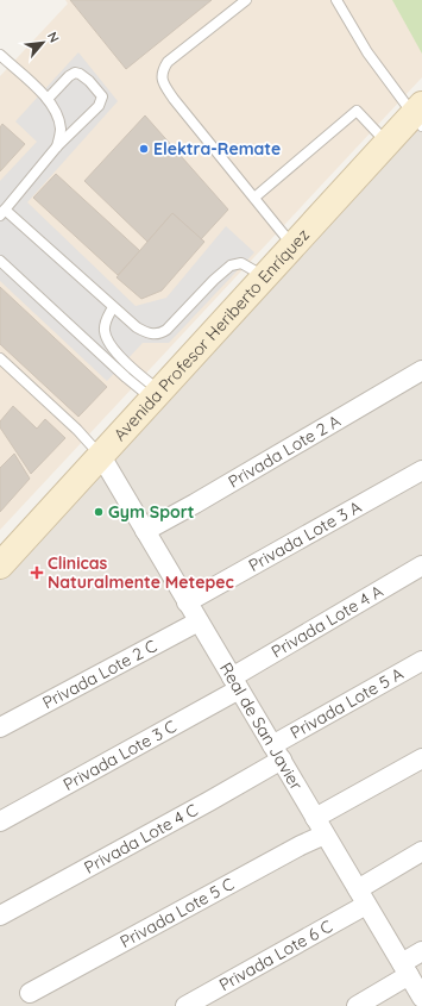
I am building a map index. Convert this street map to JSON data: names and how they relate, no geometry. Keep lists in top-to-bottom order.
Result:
{
  "streets": {
    "main road": ["Avenida Profesor Heriberto Enríquez"],
    "street": [
      "Privada Lote 2 A",
      "Privada Lote 3 A",
      "Privada Lote 4 A",
      "Privada Lote 2 C",
      "Privada Lote 5 A",
      "Real de San Javier",
      "Privada Lote 3 C",
      "Privada Lote 4 C",
      "Privada Lote 5 C",
      "Privada Lote 6 C"
    ]
  },
  "crossings": [
    ["Avenida Profesor Heriberto Enríquez", "Real de San Javier"],
    ["Privada Lote 2 A", "Real de San Javier"],
    ["Privada Lote 3 A", "Real de San Javier"],
    ["Privada Lote 4 A", "Real de San Javier"],
    ["Privada Lote 4 A", "Privada Lote 3 C"],
    ["Privada Lote 2 C", "Real de San Javier"],
    ["Privada Lote 5 A", "Real de San Javier"],
    ["Privada Lote 5 A", "Privada Lote 4 C"],
    ["Real de San Javier", "Privada Lote 3 C"],
    ["Real de San Javier", "Privada Lote 4 C"],
    ["Real de San Javier", "Privada Lote 5 C"],
    ["Real de San Javier", "Privada Lote 6 C"]
  ],
  "places": {
    "other": ["Elektra-Remate", "Gym Sport"],
    "health": ["Clinicas Naturalmente Metepec"]
  },
  "north": "top right"
}
